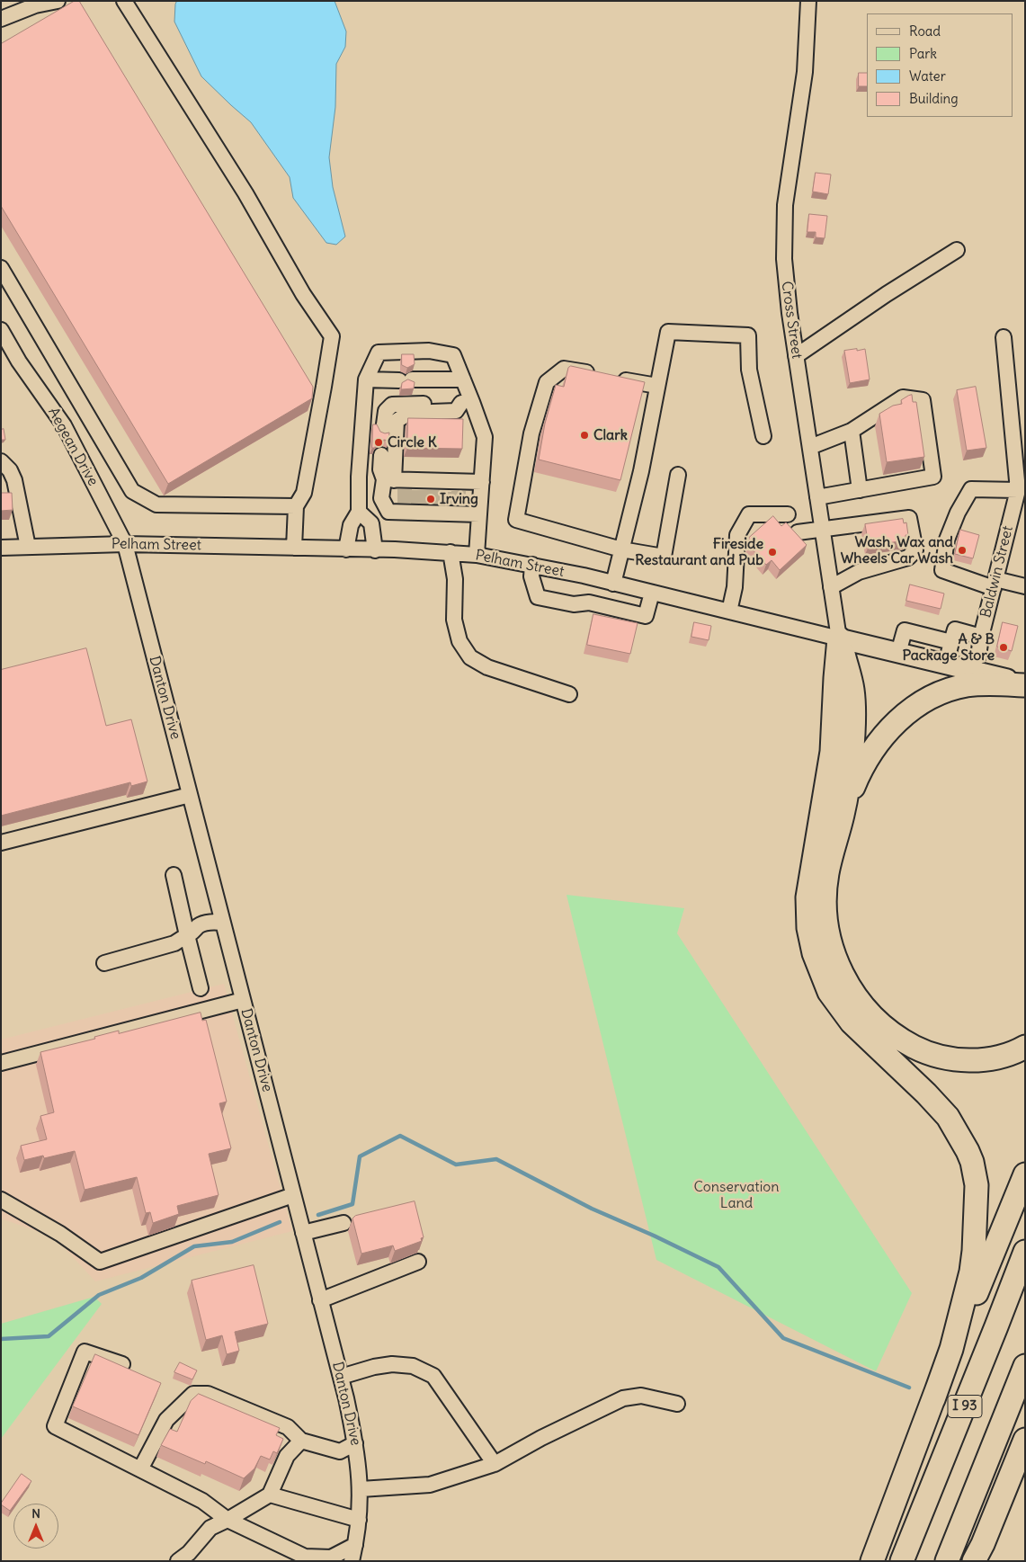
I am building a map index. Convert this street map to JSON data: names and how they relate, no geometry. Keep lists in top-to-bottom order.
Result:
{
  "streets": {
    "highway": ["I 93"],
    "main road": ["Pelham Street"],
    "street": [
      "Cross Street",
      "Aegean Drive",
      "Baldwin Street",
      "Danton Drive"
    ]
  },
  "crossings": [
    ["Cross Street", "Pelham Street"],
    ["Aegean Drive", "Pelham Street"],
    ["Aegean Drive", "Danton Drive"],
    ["Pelham Street", "Baldwin Street"],
    ["Pelham Street", "Danton Drive"]
  ],
  "parks": ["Conservation Land"],
  "places": [
    "Clark",
    "Circle K",
    "Irving",
    "Wash, Wax and Wheels Car Wash",
    "Fireside Restaurant and Pub",
    "A & B Package Store"
  ],
  "legend": [
    "Road",
    "Park",
    "Water",
    "Building"
  ],
  "north": "top"
}
